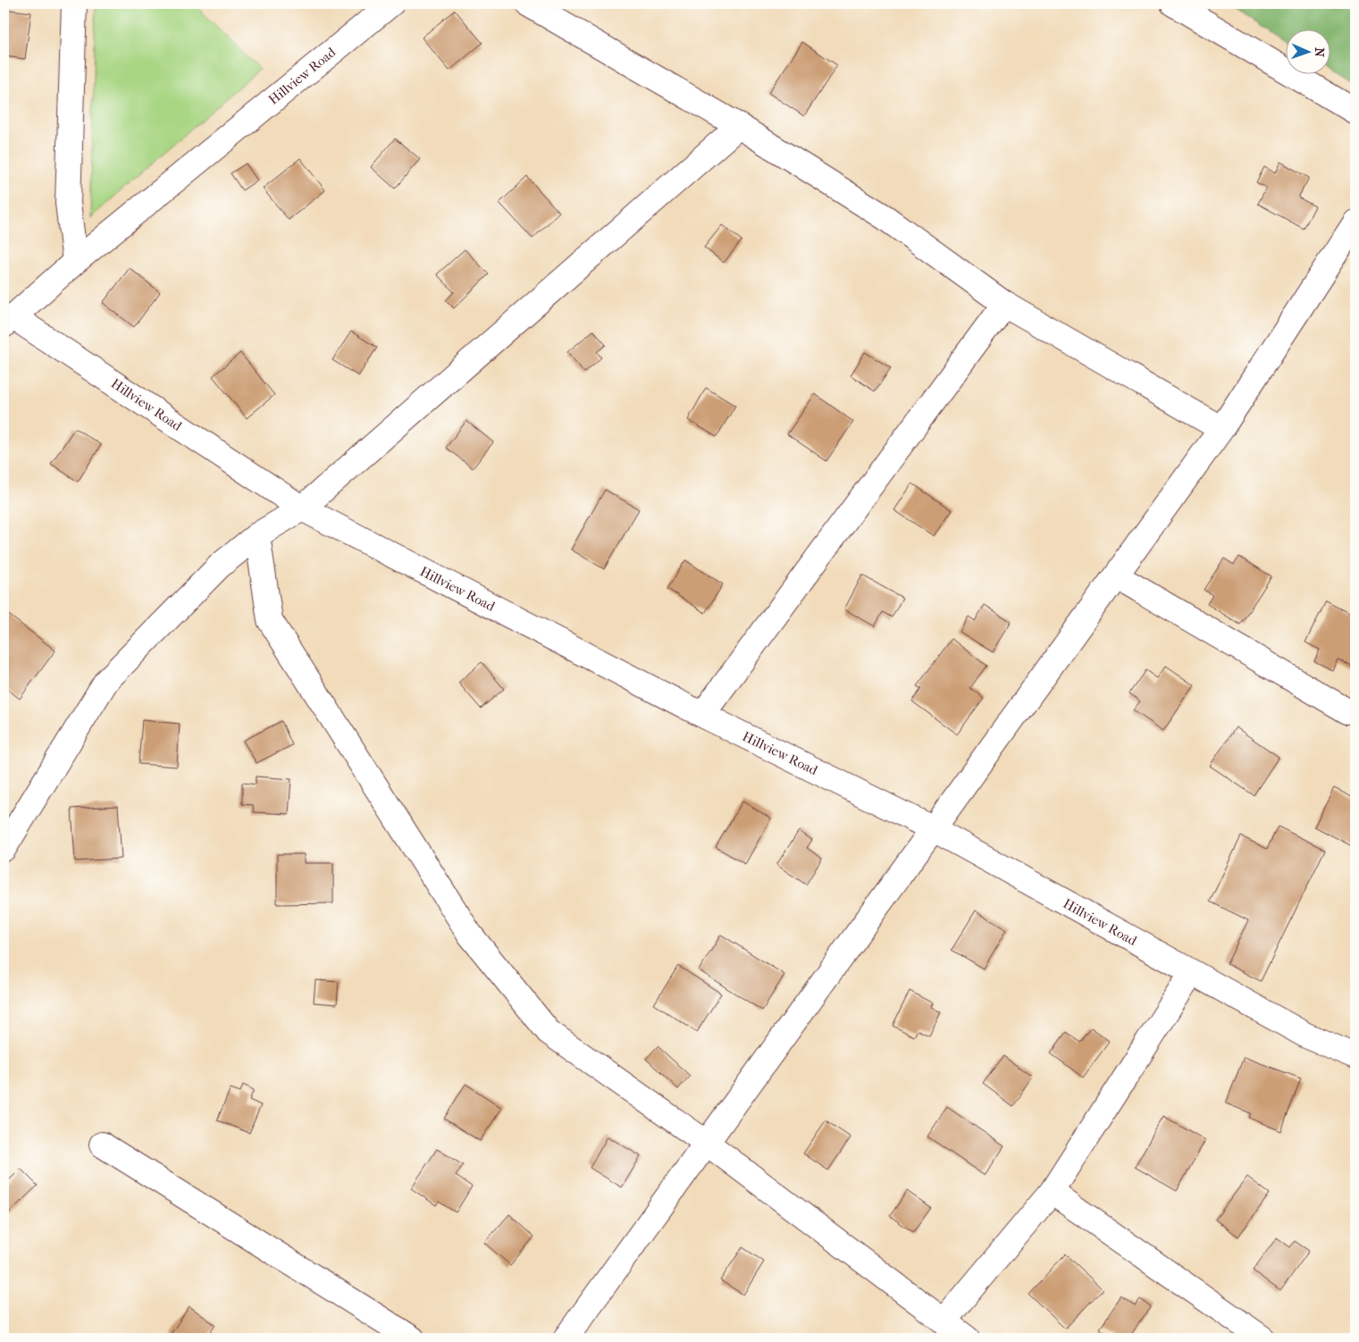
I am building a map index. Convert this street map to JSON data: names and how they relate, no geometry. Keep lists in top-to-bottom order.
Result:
{
  "streets": {
    "street": ["Hillview Road"]
  },
  "north": "right"
}
